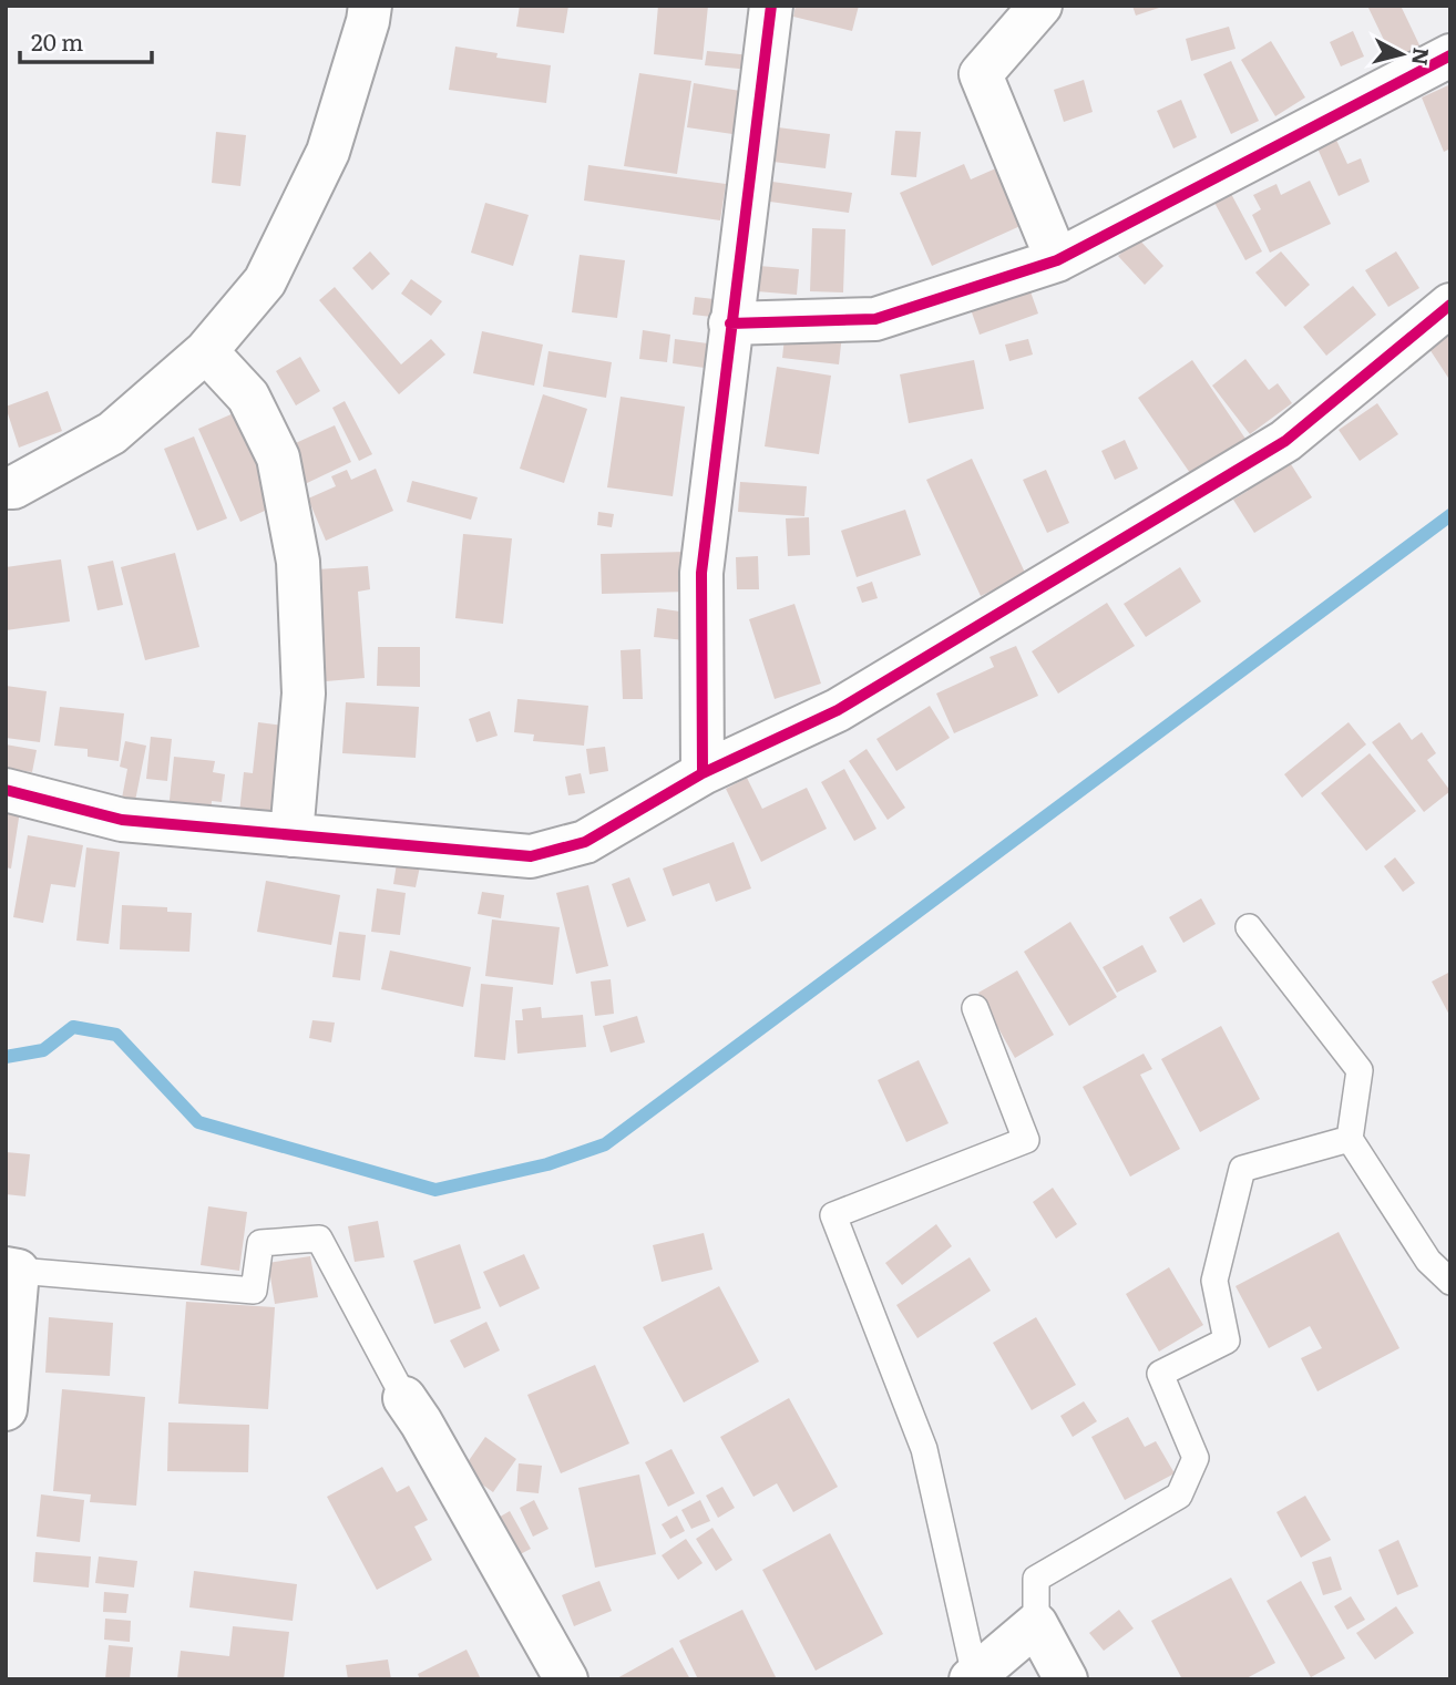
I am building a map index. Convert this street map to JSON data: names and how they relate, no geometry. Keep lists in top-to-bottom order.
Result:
{
  "scale_bar": "20 m",
  "north": "right"
}
